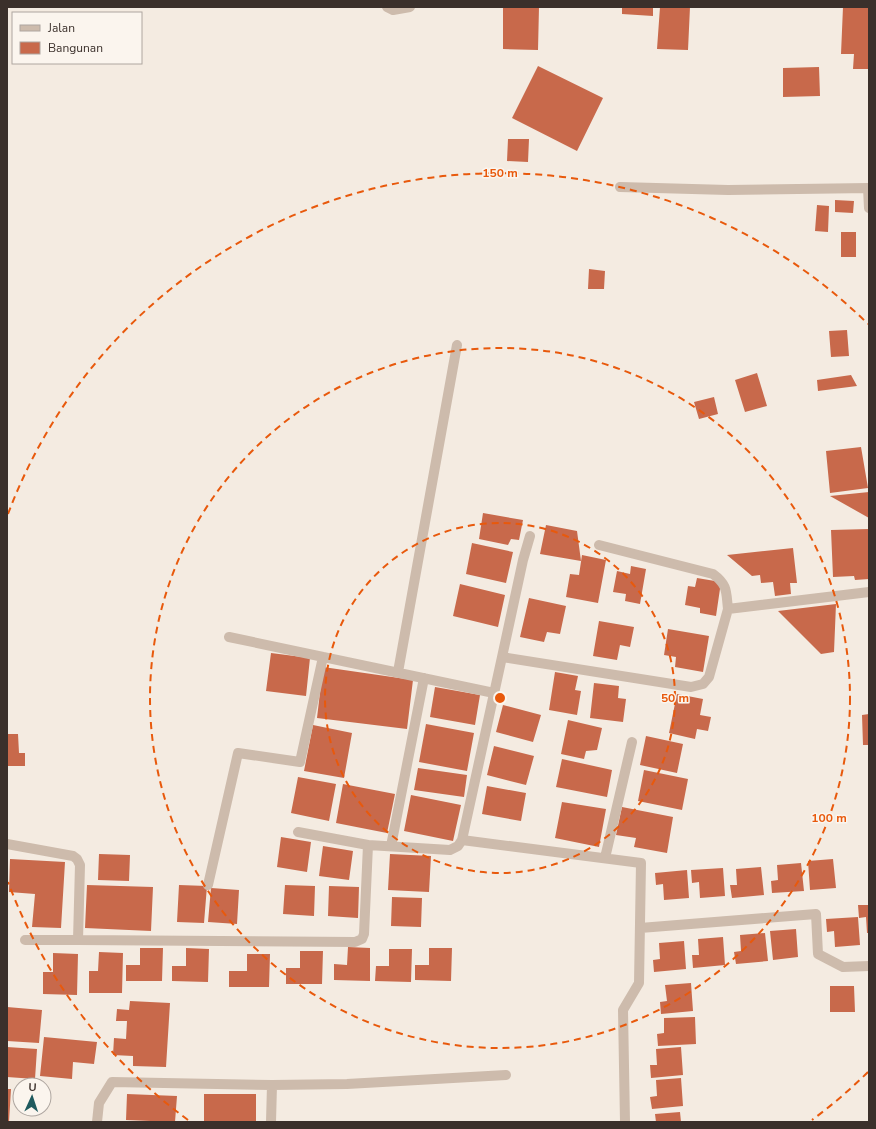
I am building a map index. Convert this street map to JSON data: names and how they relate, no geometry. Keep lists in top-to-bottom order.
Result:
{
  "legend": ["Jalan", "Bangunan"],
  "north": "top",
  "rings": ["150 m", "50 m", "100 m"]
}
